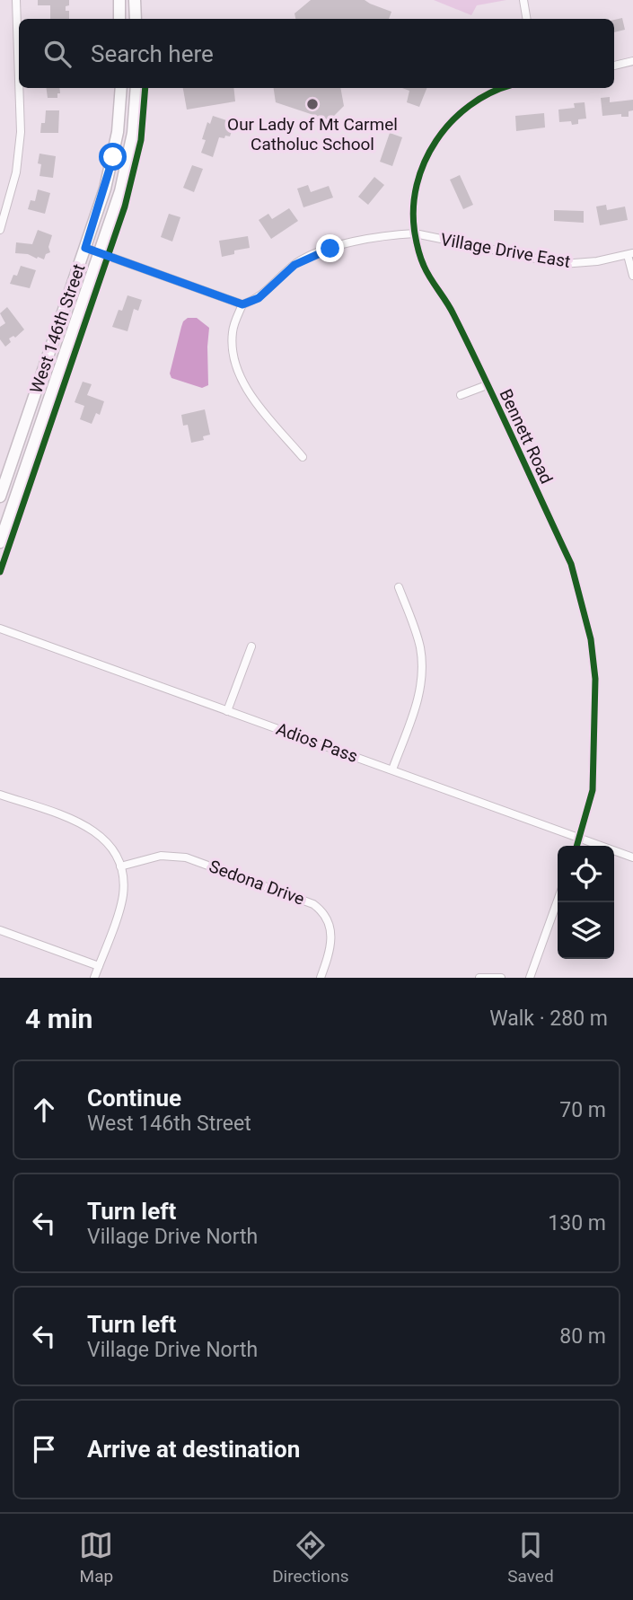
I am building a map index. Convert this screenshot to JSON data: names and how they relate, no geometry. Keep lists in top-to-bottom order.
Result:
{
  "streets": {
    "main road": ["West 146th Street"],
    "street": [
      "Village Drive East",
      "Bennett Road",
      "Adios Pass",
      "Sedona Drive"
    ]
  },
  "crossings": [
    ["Village Drive East", "Bennett Road"],
    ["Bennett Road", "Adios Pass"]
  ],
  "places": ["Our Lady of Mt Carmel Catholuc School"],
  "page": {
    "search": "Search here",
    "heading": ["4 min", "Walk · 280 m"],
    "list": [
      ["Continue", "West 146th Street", "70 m"],
      ["Turn left", "Village Drive North", "130 m"],
      ["Turn left", "Village Drive North", "80 m"],
      "Arrive at destination"
    ],
    "nav": ["Map", "Directions", "Saved"]
  }
}
